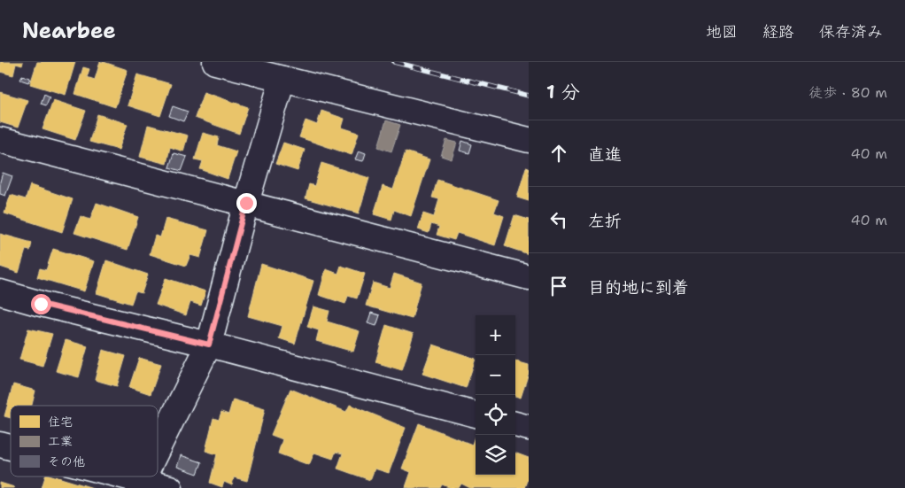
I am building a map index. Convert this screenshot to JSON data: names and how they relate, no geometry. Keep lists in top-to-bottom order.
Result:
{
  "legend": ["住宅", "工業", "その他"],
  "page": {
    "header": "Nearbee",
    "nav": ["地図", "経路", "保存済み"],
    "heading": ["1 分", "徒歩 · 80 m"],
    "list": [
      ["直進", "40 m"],
      ["左折", "40 m"],
      "目的地に到着"
    ],
    "map_buttons": ["+", "−"]
  }
}
